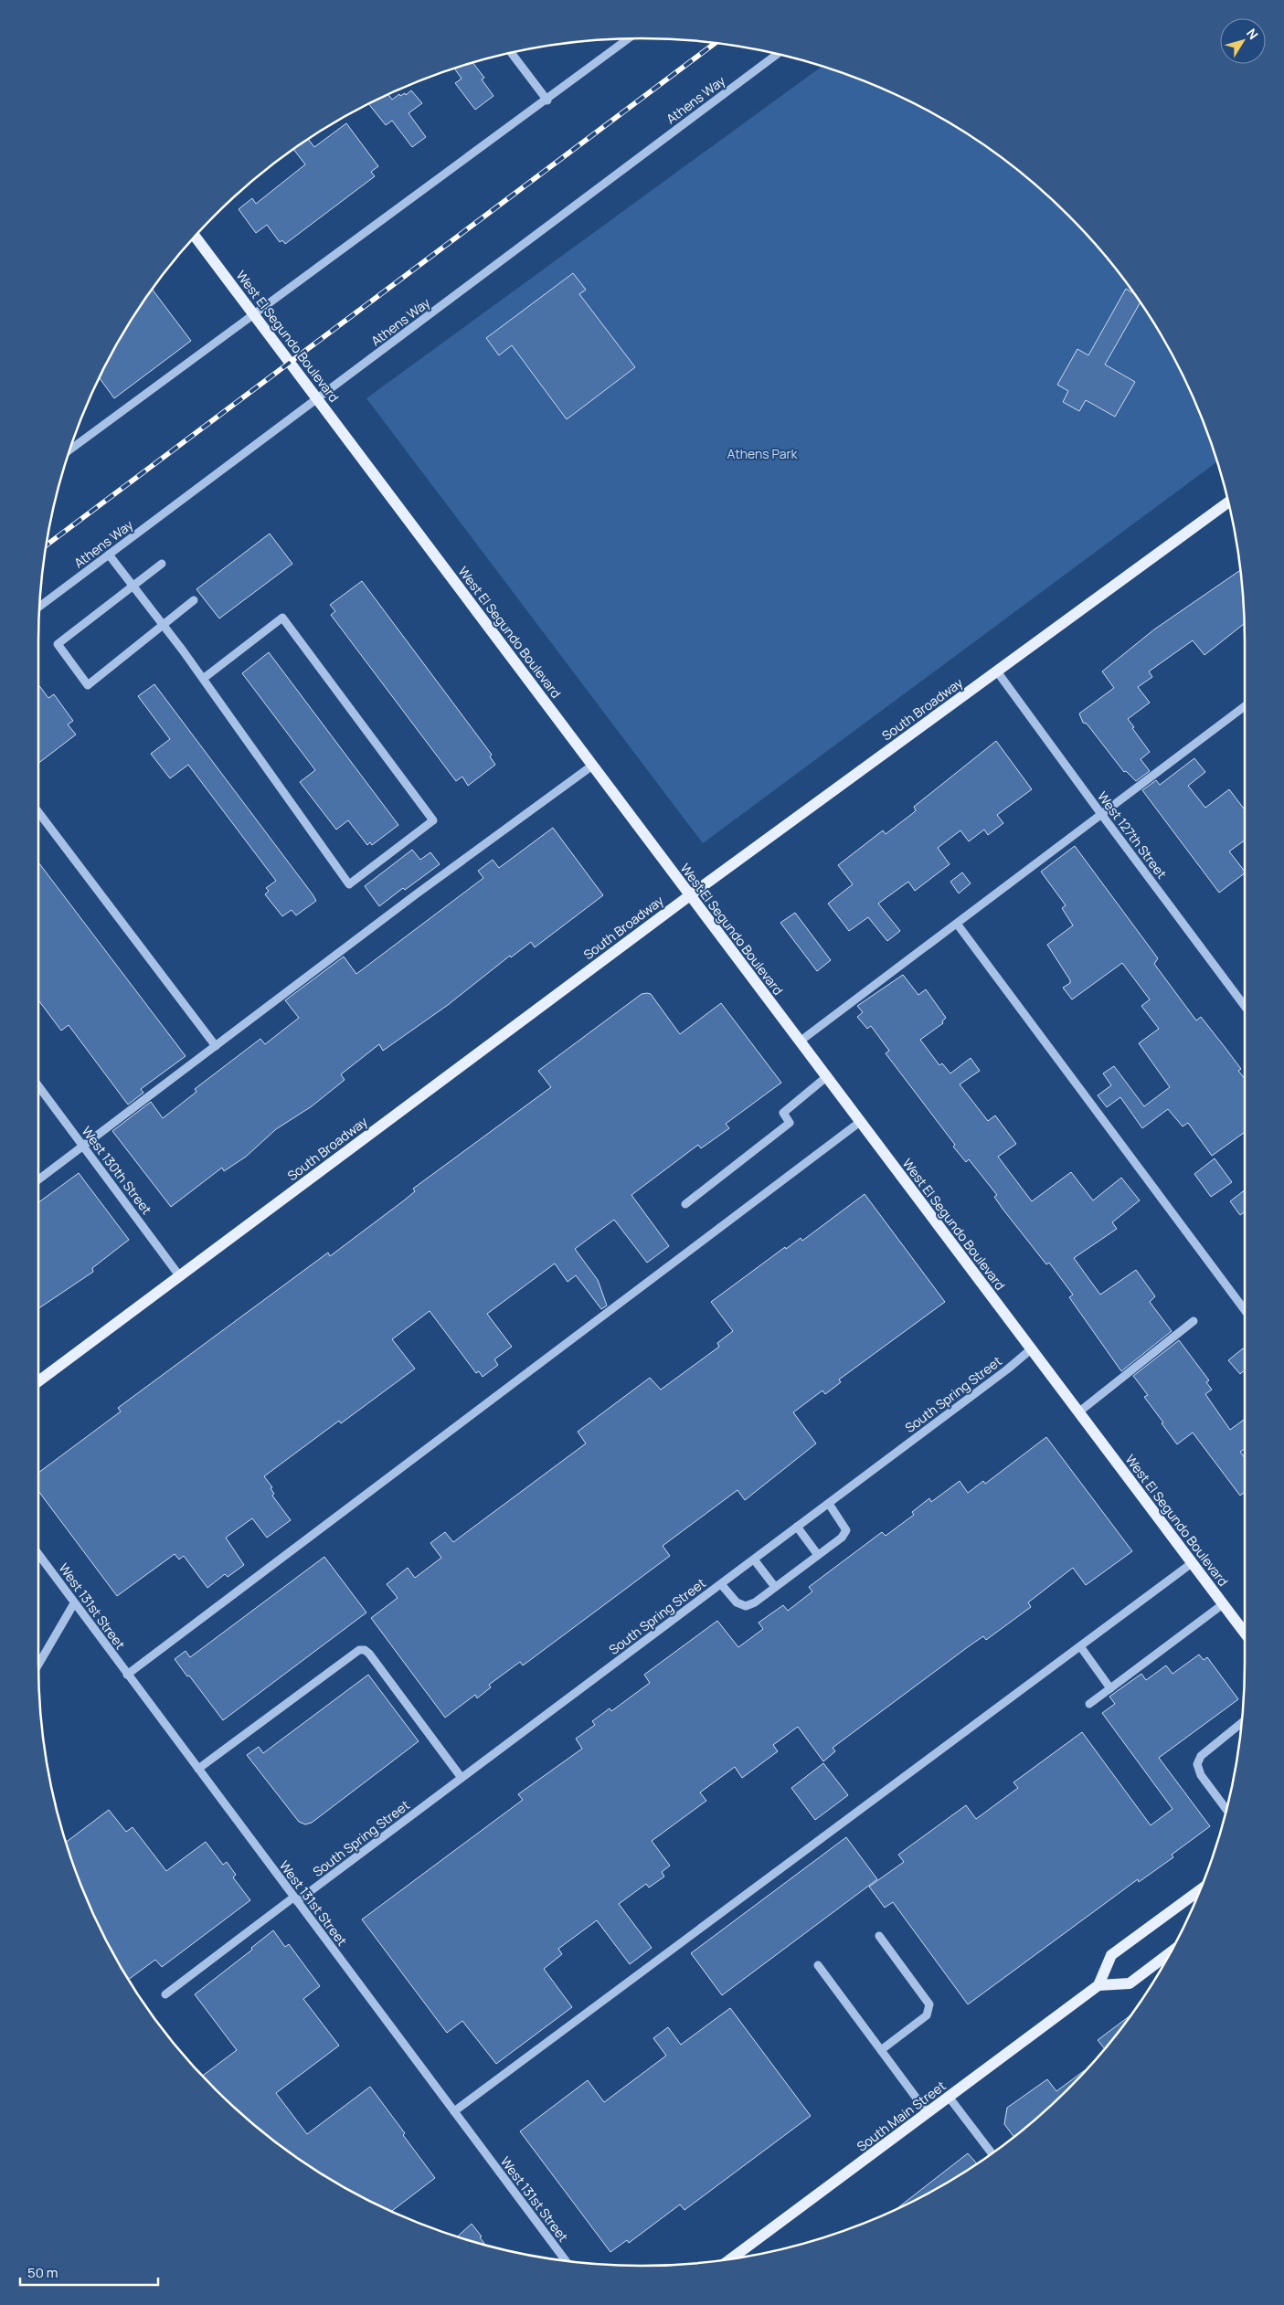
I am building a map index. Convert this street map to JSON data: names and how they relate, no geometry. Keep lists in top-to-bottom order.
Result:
{
  "streets": {
    "main road": ["West El Segundo Boulevard", "South Broadway", "South Main Street"],
    "street": [
      "Athens Way",
      "West 127th Street",
      "West 130th Street",
      "South Spring Street",
      "West 131st Street"
    ]
  },
  "crossings": [
    ["Athens Way", "West El Segundo Boulevard"],
    ["West El Segundo Boulevard", "South Broadway"],
    ["West El Segundo Boulevard", "South Spring Street"],
    ["South Broadway", "West 127th Street"],
    ["South Broadway", "West 130th Street"],
    ["South Spring Street", "West 131st Street"]
  ],
  "parks": ["Athens Park"],
  "scale_bar": "50 m",
  "north": "top right"
}
